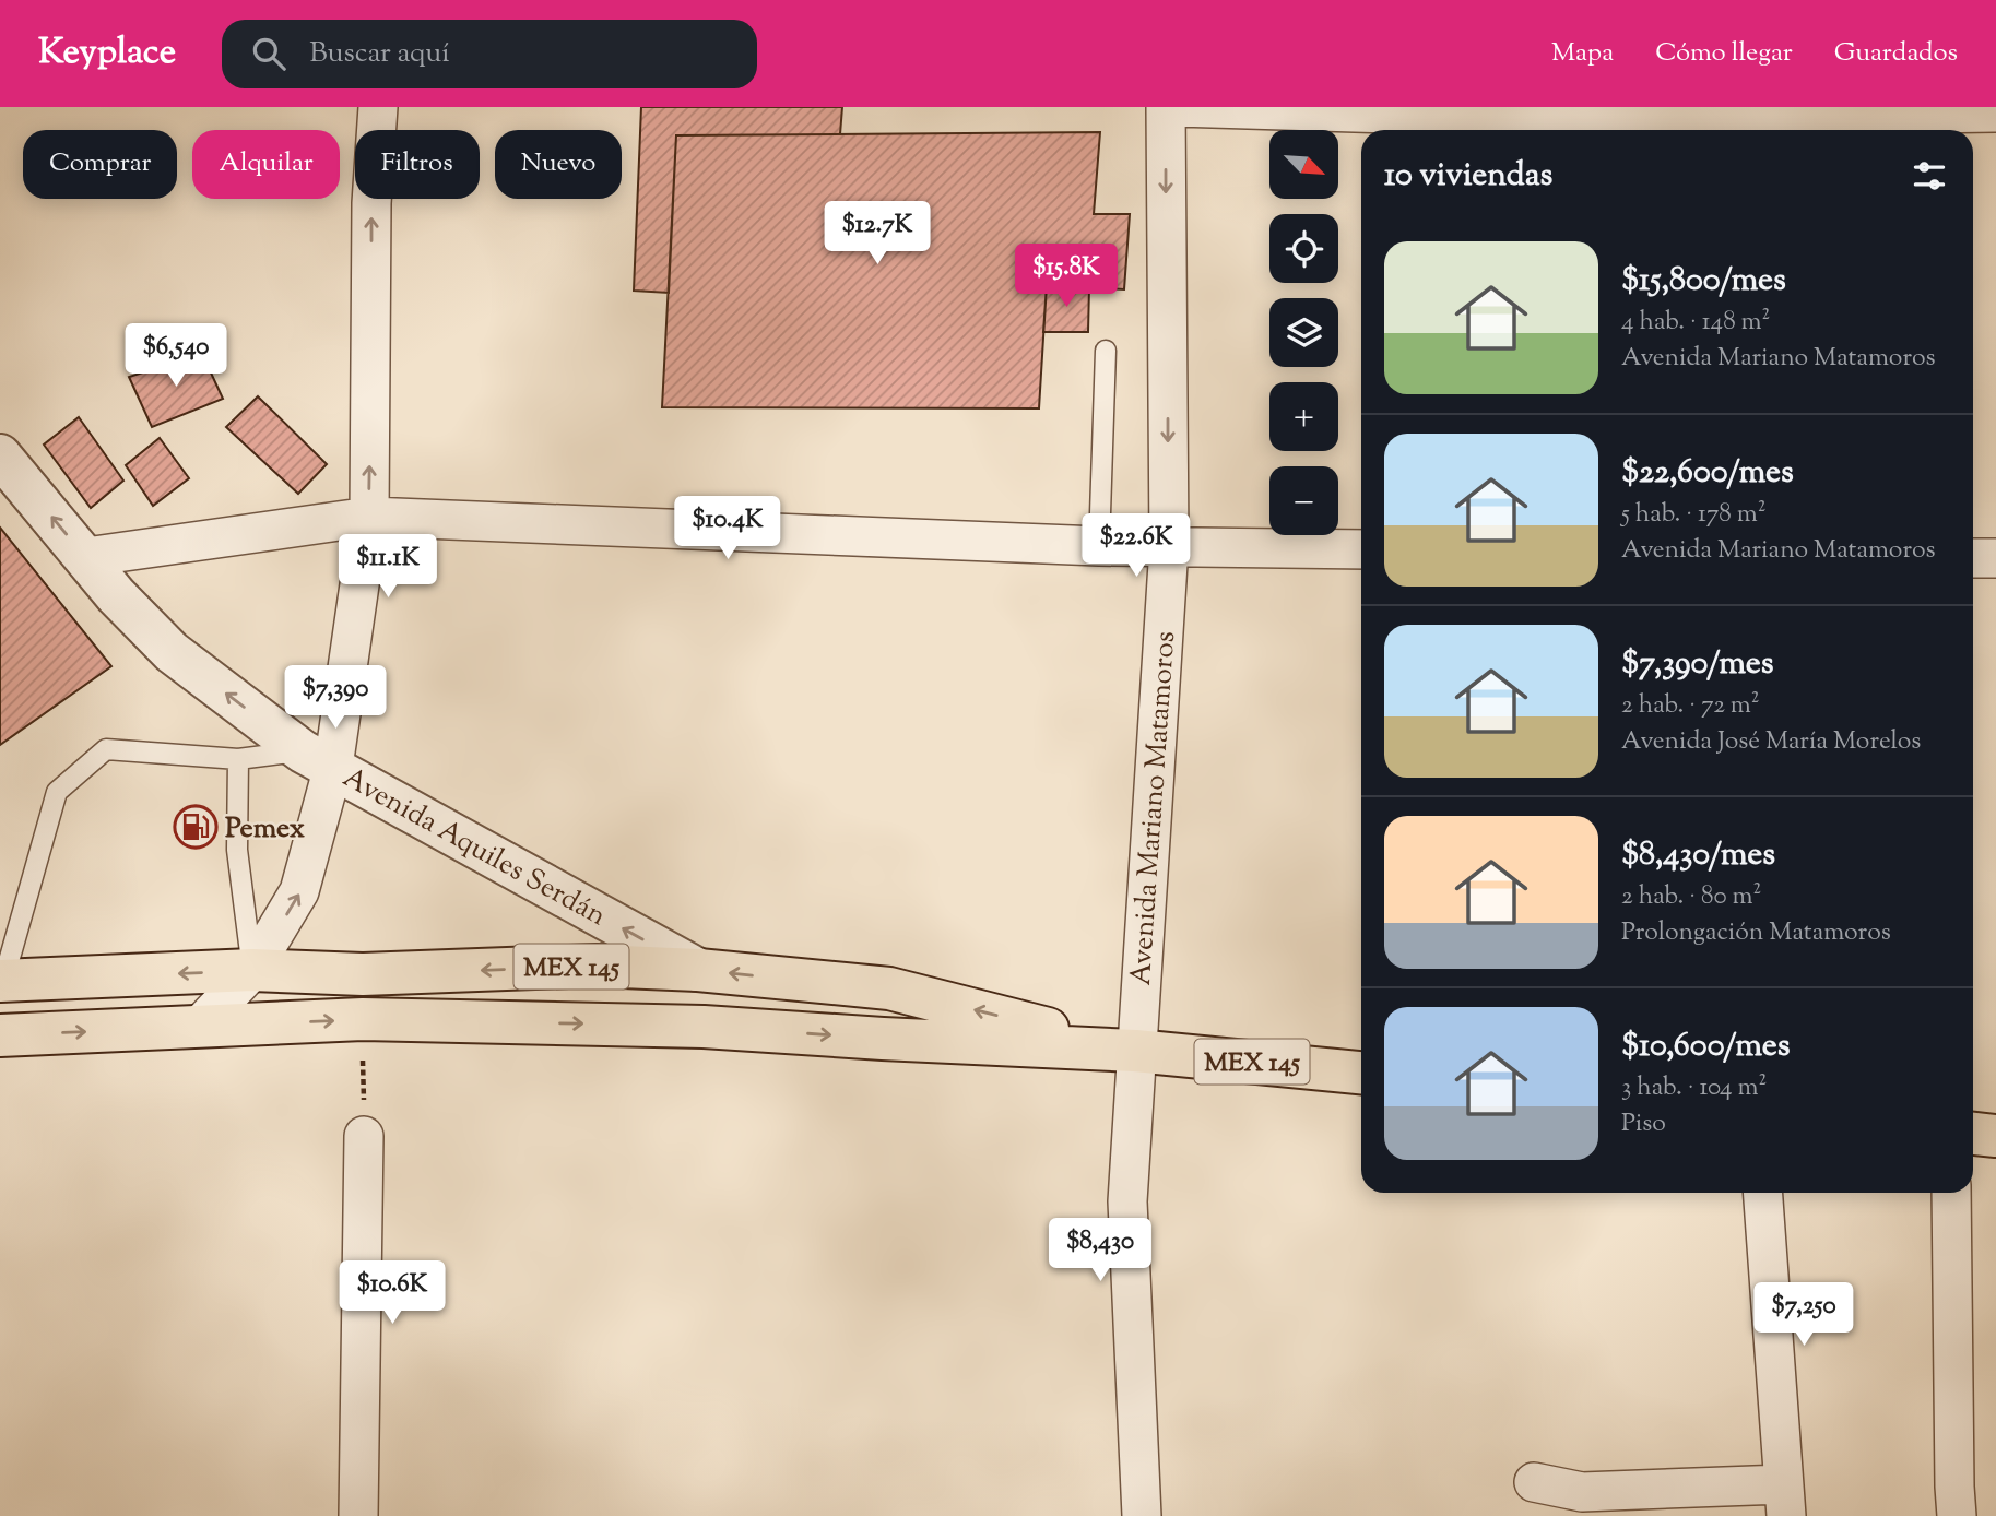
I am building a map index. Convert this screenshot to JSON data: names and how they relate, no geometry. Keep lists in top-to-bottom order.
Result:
{
  "streets": {
    "main road": ["MEX 145"],
    "street": ["Avenida Mariano Matamoros", "Avenida Aquiles Serdán"]
  },
  "crossings": [
    ["Avenida Mariano Matamoros", "MEX 145"],
    ["Avenida Aquiles Serdán", "MEX 145"]
  ],
  "one_way": ["Avenida Aquiles Serdán"],
  "places": {
    "fuel station": ["Pemex"]
  },
  "north": "bottom right",
  "page": {
    "header": "Keyplace",
    "search": "Buscar aquí",
    "nav": ["Mapa", "Cómo llegar", "Guardados"],
    "map_buttons": ["+", "−"],
    "chip": [
      "Comprar",
      "Alquilar",
      "Filtros",
      "Nuevo"
    ],
    "heading": "10 viviendas",
    "price": [
      "$12.7K",
      "$15.8K",
      "$6,540",
      "$10.4K",
      "$22.6K",
      "$11.1K",
      "$7,390",
      "$8,430",
      "$10.6K",
      "$7,250"
    ],
    "list": [
      {
        "name": "$15,800/mes",
        "note": "4 hab. · 148 m² · Avenida Mariano Matamoros"
      },
      {
        "name": "$22,600/mes",
        "note": "5 hab. · 178 m² · Avenida Mariano Matamoros"
      },
      {
        "name": "$7,390/mes",
        "note": "2 hab. · 72 m² · Avenida José María Morelos"
      },
      {
        "name": "$8,430/mes",
        "note": "2 hab. · 80 m² · Prolongación Matamoros"
      },
      {
        "name": "$10,600/mes",
        "note": "3 hab. · 104 m² · Piso"
      }
    ]
  }
}
